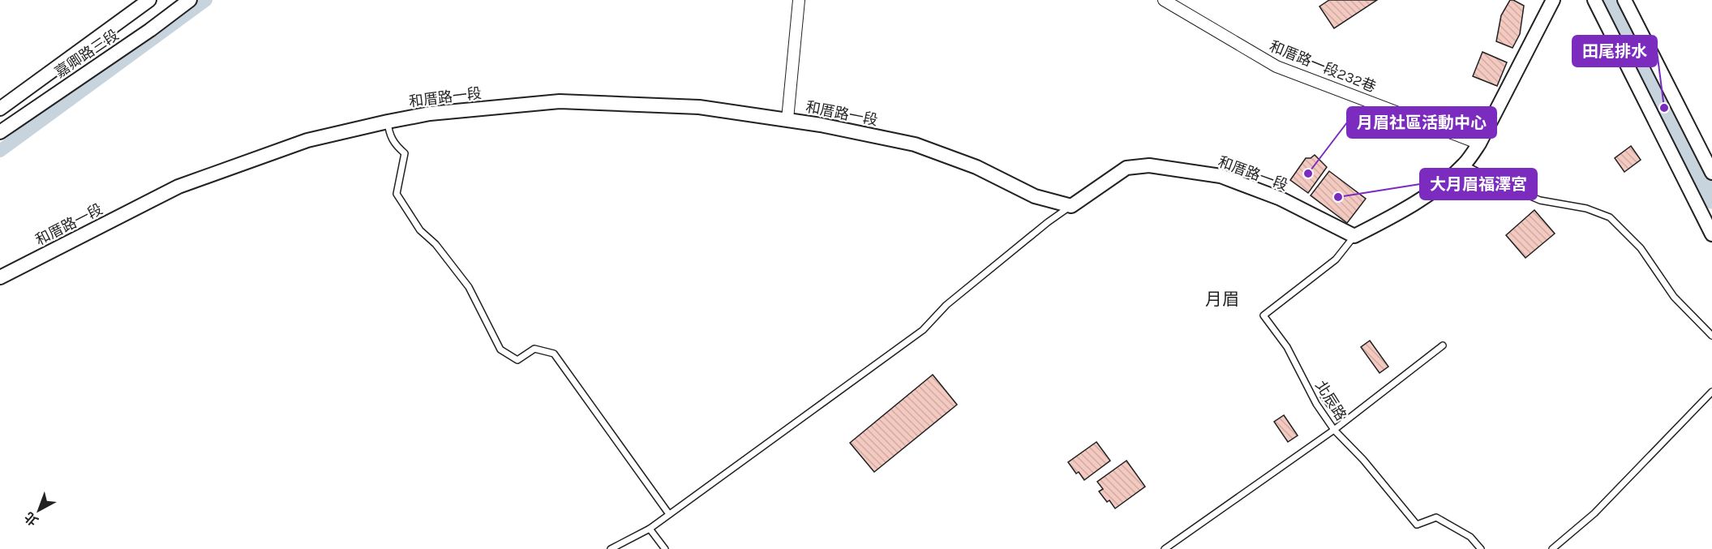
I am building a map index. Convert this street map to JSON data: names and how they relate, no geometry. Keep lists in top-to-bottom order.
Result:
{
  "streets": {
    "street": ["嘉卿路三段", "和厝路一段232巷", "和厝路一段"],
    "lane": ["北辰路"]
  },
  "crossings": [
    ["和厝路一段", "北辰路"]
  ],
  "districts": ["月眉"],
  "places": ["田尾排水", "月眉社區活動中心", "大月眉福澤宮"],
  "north": "bottom left"
}
